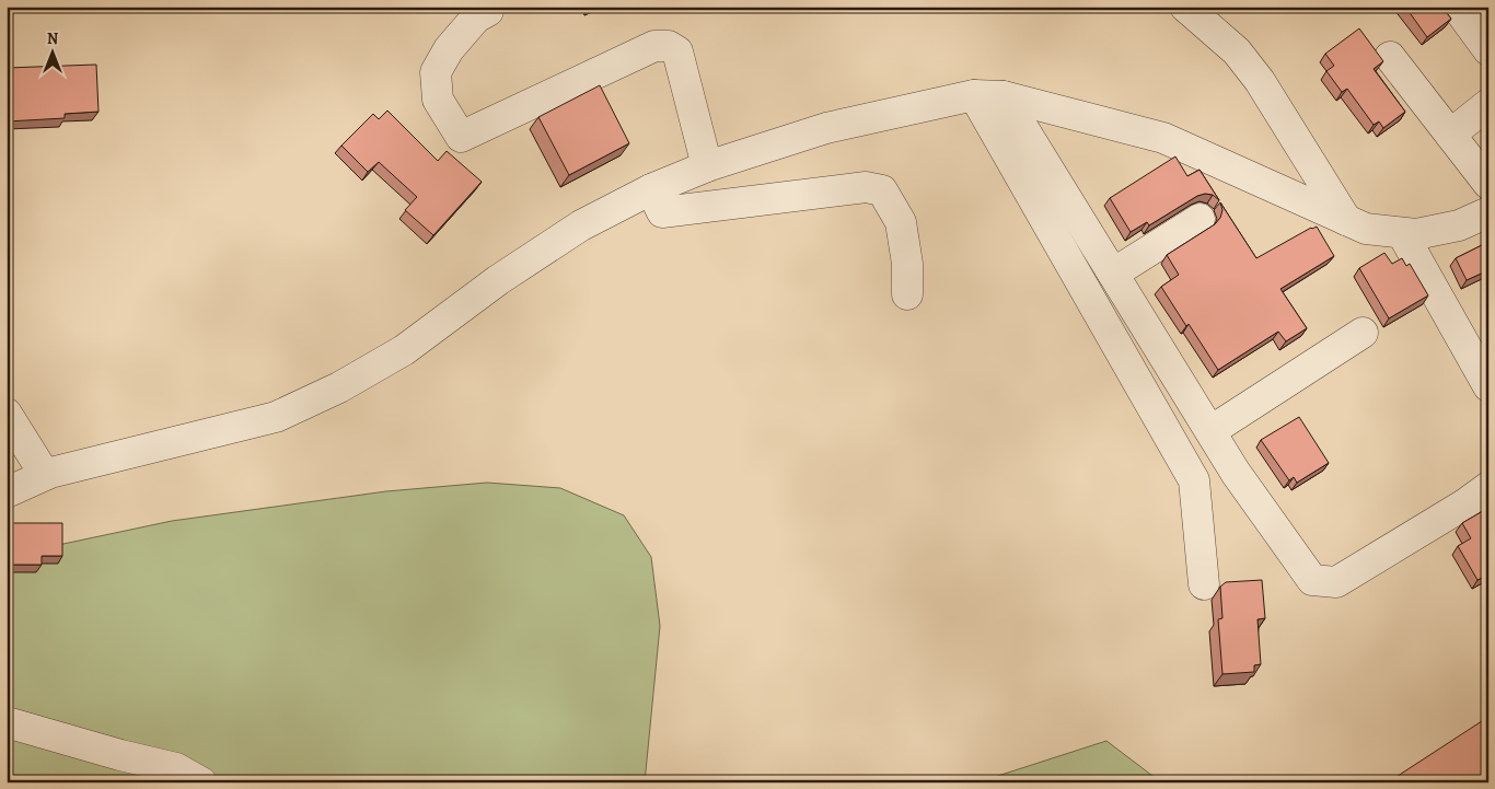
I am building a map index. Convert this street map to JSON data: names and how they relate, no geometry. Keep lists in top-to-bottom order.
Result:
{
  "north": "top"
}
